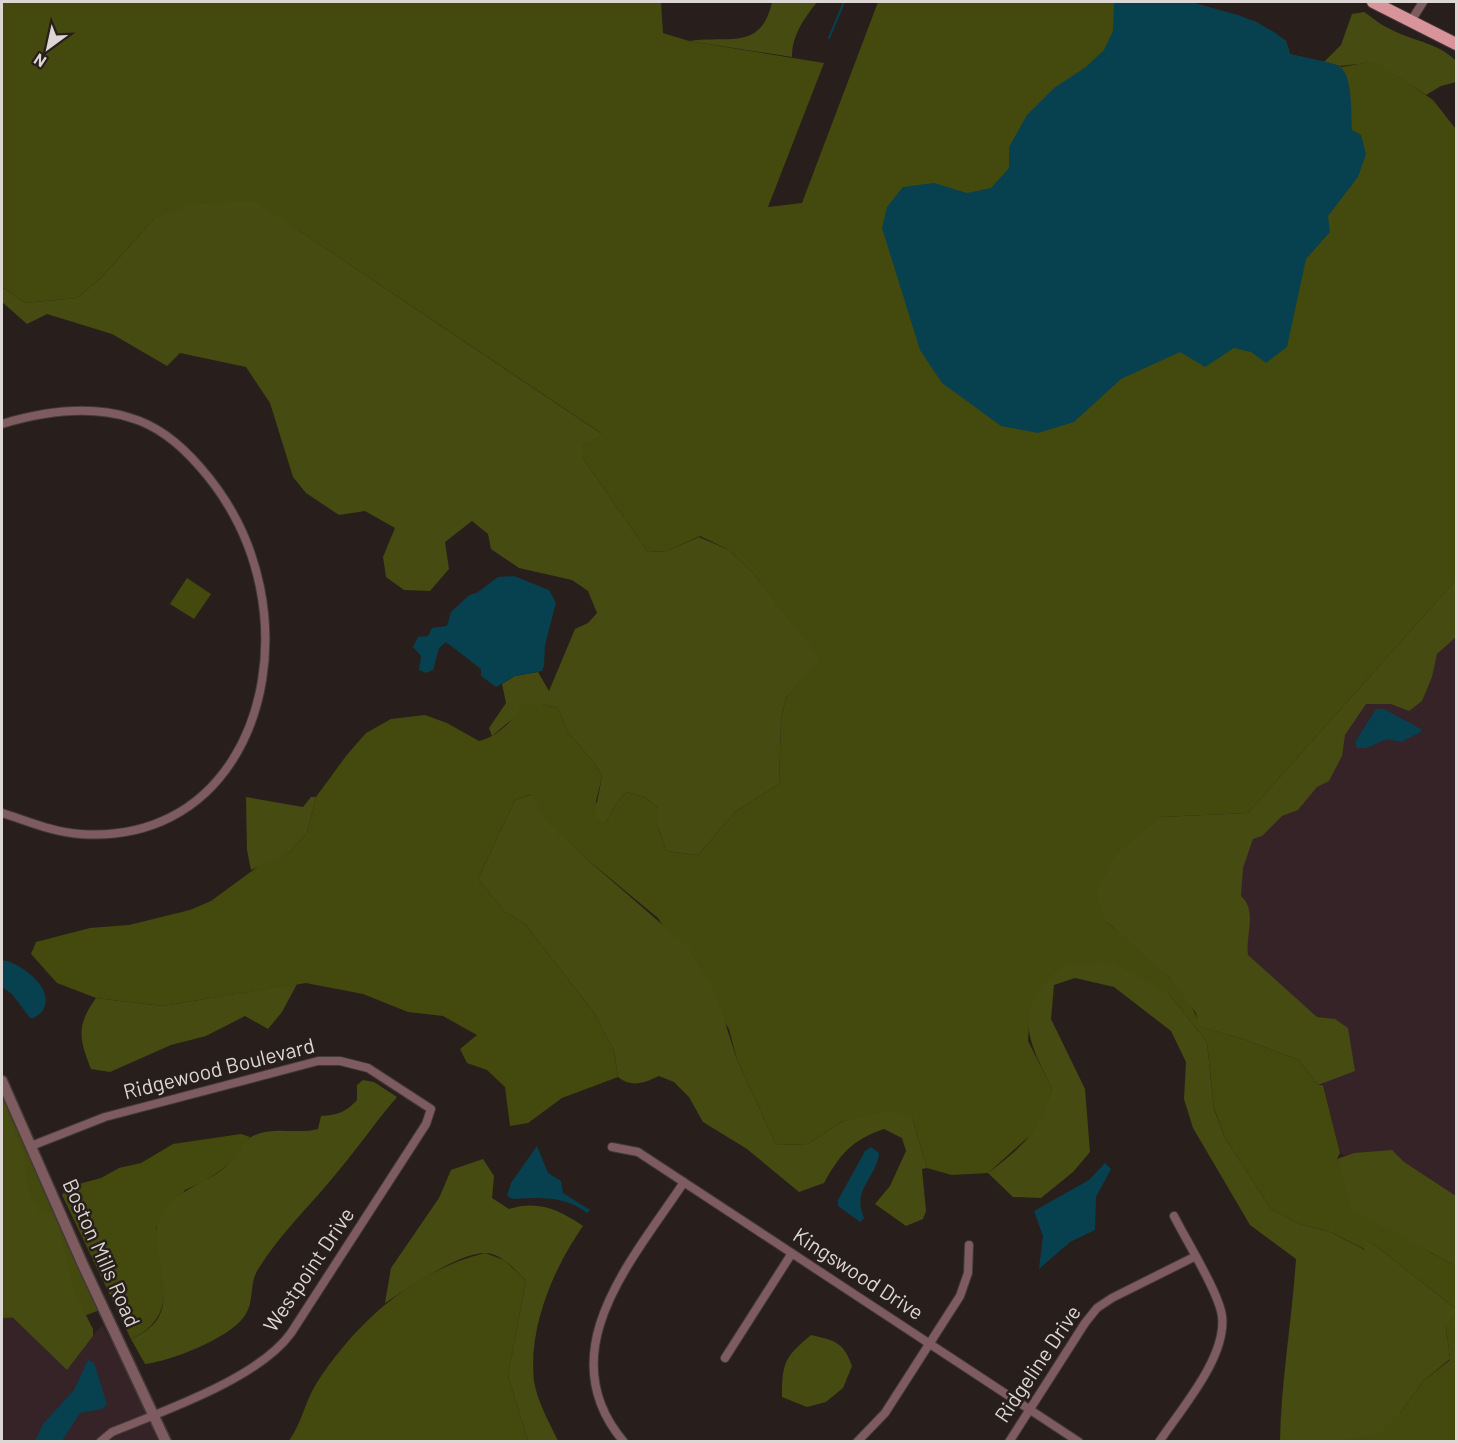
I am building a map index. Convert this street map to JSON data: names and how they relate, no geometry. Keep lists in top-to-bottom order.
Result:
{
  "streets": {
    "street": [
      "Ridgewood Boulevard",
      "Boston Mills Road",
      "Westpoint Drive",
      "Kingswood Drive",
      "Ridgeline Drive"
    ]
  },
  "crossings": [
    ["Ridgewood Boulevard", "Boston Mills Road"],
    ["Ridgewood Boulevard", "Westpoint Drive"],
    ["Boston Mills Road", "Westpoint Drive"],
    ["Kingswood Drive", "Ridgeline Drive"]
  ],
  "north": "bottom left"
}
